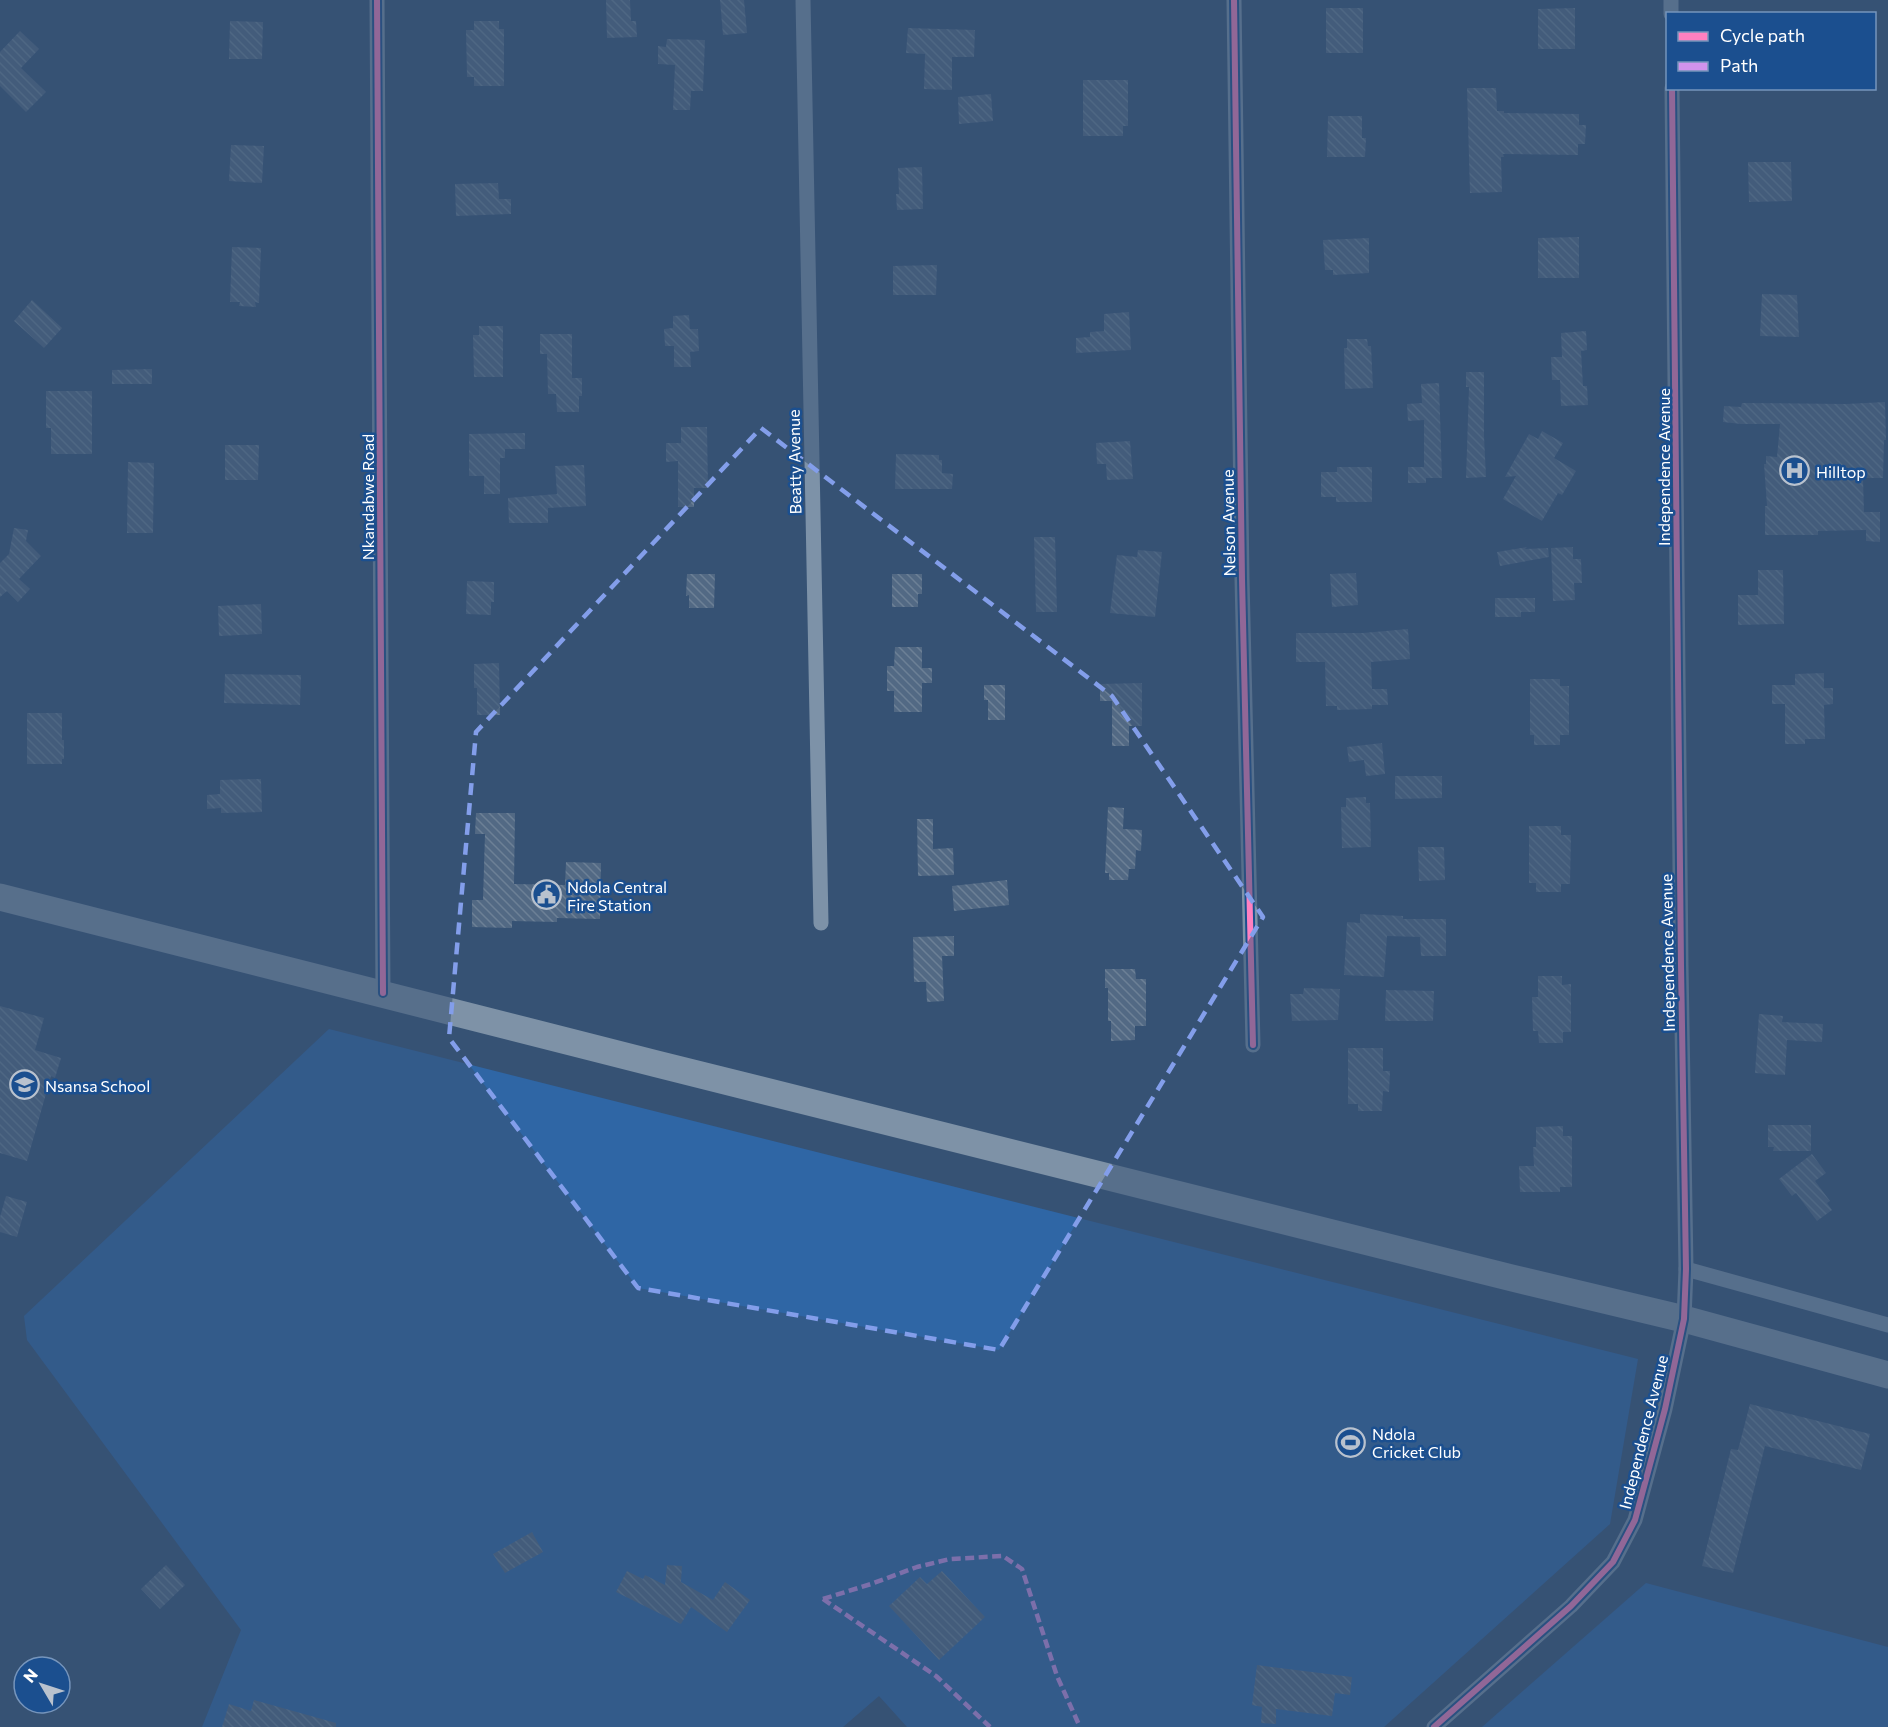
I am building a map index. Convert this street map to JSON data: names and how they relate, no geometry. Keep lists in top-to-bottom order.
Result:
{
  "streets": {
    "street": [
      "Beatty Avenue",
      "Independence Avenue",
      "Nkandabwe Road",
      "Nelson Avenue"
    ]
  },
  "places": {
    "hospital": ["Hilltop"],
    "public building": ["Ndola Central Fire Station"],
    "school or university": ["Nsansa School"],
    "sports": ["Ndola Cricket Club"]
  },
  "legend": ["Cycle path", "Path"],
  "north": "top left"
}
